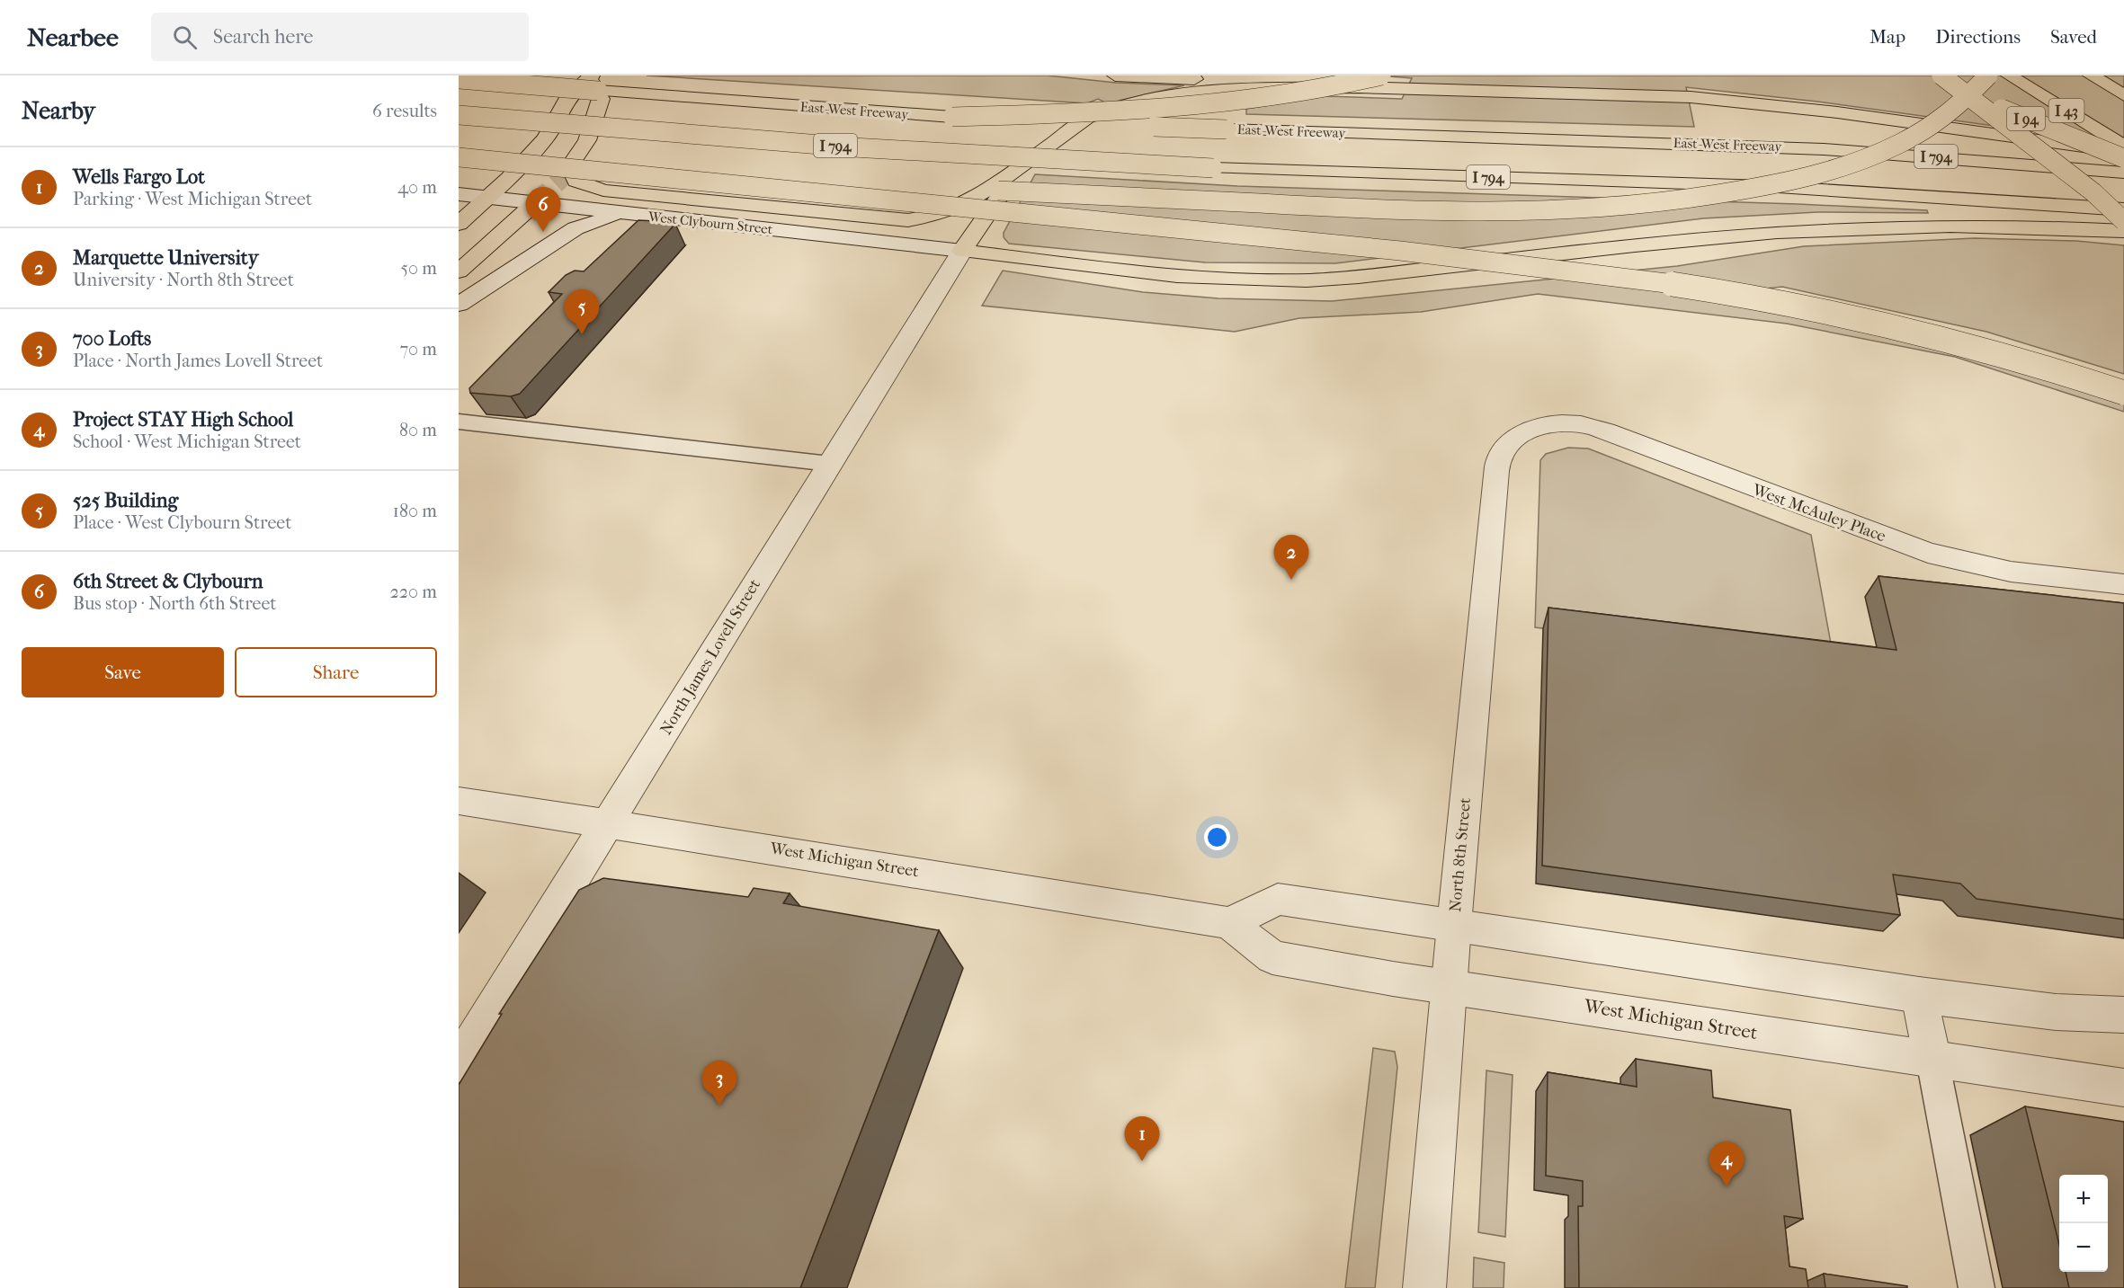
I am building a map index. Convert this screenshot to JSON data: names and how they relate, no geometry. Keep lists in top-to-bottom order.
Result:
{
  "streets": {
    "main road": [
      "East-West Freeway",
      "I 43",
      "I 94",
      "I 794"
    ],
    "street": [
      "West Clybourn Street",
      "West McAuley Place",
      "North James Lovell Street",
      "North 8th Street",
      "West Michigan Street"
    ]
  },
  "crossings": [
    ["West Clybourn Street", "North James Lovell Street"],
    ["West McAuley Place", "North 8th Street"],
    ["North James Lovell Street", "West Michigan Street"],
    ["North 8th Street", "West Michigan Street"]
  ],
  "page": {
    "header": "Nearbee",
    "search": "Search here",
    "nav": ["Map", "Directions", "Saved"],
    "heading": ["Nearby", "6 results"],
    "list": [
      {
        "mark": "1",
        "name": "Wells Fargo Lot",
        "note": "Parking · West Michigan Street",
        "value": "40 m"
      },
      {
        "mark": "2",
        "name": "Marquette University",
        "note": "University · North 8th Street",
        "value": "50 m"
      },
      {
        "mark": "3",
        "name": "700 Lofts",
        "note": "Place · North James Lovell Street",
        "value": "70 m"
      },
      {
        "mark": "4",
        "name": "Project STAY High School",
        "note": "School · West Michigan Street",
        "value": "80 m"
      },
      {
        "mark": "5",
        "name": "525 Building",
        "note": "Place · West Clybourn Street",
        "value": "180 m"
      },
      {
        "mark": "6",
        "name": "6th Street & Clybourn",
        "note": "Bus stop · North 6th Street",
        "value": "220 m"
      }
    ],
    "pins": [
      "6",
      "5",
      "2",
      "3",
      "1",
      "4"
    ],
    "buttons": ["Save", "Share"],
    "map_buttons": ["+", "−"]
  }
}
